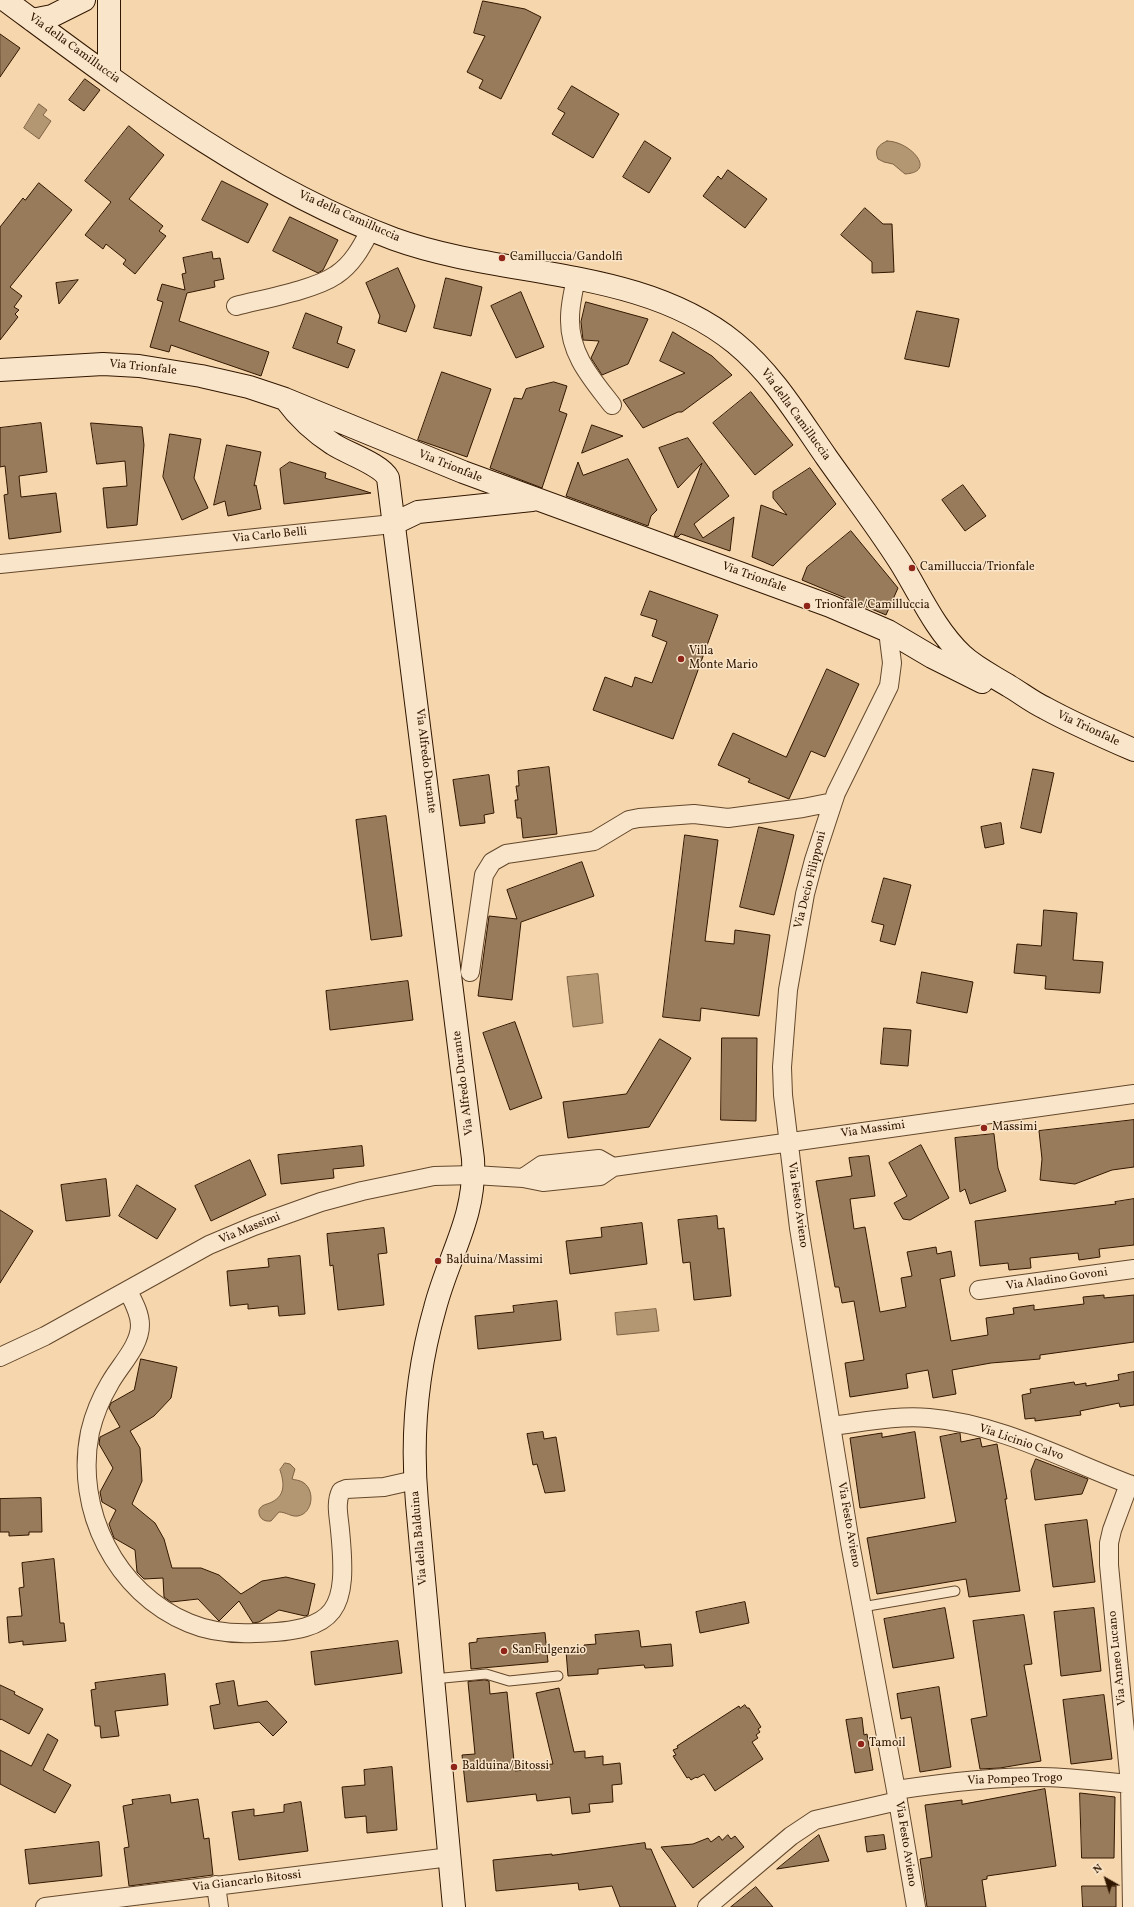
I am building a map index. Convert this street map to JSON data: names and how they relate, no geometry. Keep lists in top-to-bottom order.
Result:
{
  "streets": {
    "main road": [
      "Via della Camilluccia",
      "Via Trionfale",
      "Via Carlo Belli",
      "Via Alfredo Durante",
      "Via della Balduina"
    ],
    "street": [
      "Via Decio Filipponi",
      "Via Massimi",
      "Via Festo Avieno",
      "Via Aladino Govoni",
      "Via Licinio Calvo",
      "Via Anneo Lucano",
      "Via Pompeo Trogo",
      "Via Giancarlo Bitossi"
    ]
  },
  "crossings": [
    ["Via della Camilluccia", "Via Trionfale"],
    ["Via Trionfale", "Via Carlo Belli"],
    ["Via Trionfale", "Via Alfredo Durante"],
    ["Via Trionfale", "Via Decio Filipponi"],
    ["Via Carlo Belli", "Via Alfredo Durante"],
    ["Via Alfredo Durante", "Via Massimi"],
    ["Via Alfredo Durante", "Via della Balduina"],
    ["Via Decio Filipponi", "Via Massimi"],
    ["Via Decio Filipponi", "Via Festo Avieno"],
    ["Via Massimi", "Via Festo Avieno"],
    ["Via Massimi", "Via della Balduina"],
    ["Via Festo Avieno", "Via Licinio Calvo"],
    ["Via Festo Avieno", "Via Pompeo Trogo"],
    ["Via Licinio Calvo", "Via Anneo Lucano"],
    ["Via della Balduina", "Via Giancarlo Bitossi"],
    ["Via Anneo Lucano", "Via Pompeo Trogo"]
  ],
  "places": [
    "Camilluccia/Gandolfi",
    "Camilluccia/Trionfale",
    "Trionfale/Camilluccia",
    "Villa Monte Mario",
    "Massimi",
    "Balduina/Massimi",
    "San Fulgenzio",
    "Tamoil",
    "Balduina/Bitossi"
  ],
  "north": "top left"
}
